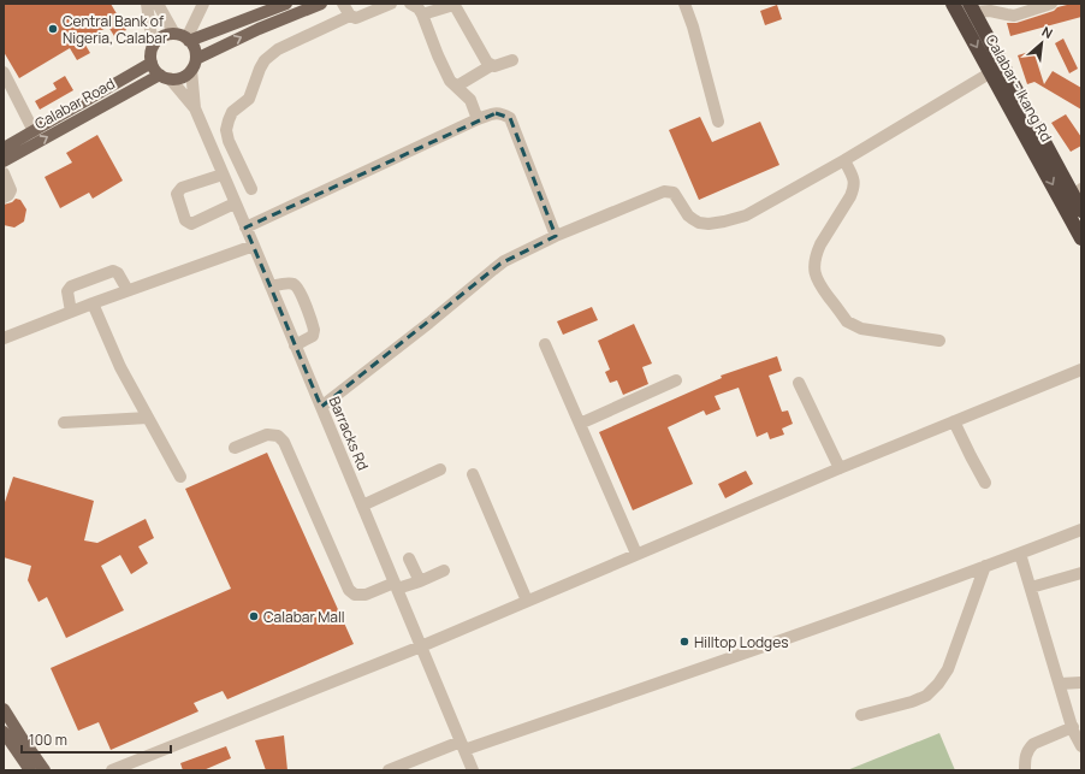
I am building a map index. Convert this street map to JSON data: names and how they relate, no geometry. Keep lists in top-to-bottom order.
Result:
{
  "streets": {
    "highway": ["Calabar - Ikang Rd"],
    "main road": ["Calabar Road"],
    "street": ["Barracks Rd"]
  },
  "crossings": [
    ["Calabar Road", "Barracks Rd"]
  ],
  "places": ["Central Bank of Nigeria, Calabar", "Calabar Mall", "Hilltop Lodges"],
  "scale_bar": "100 m",
  "north": "top right"
}
